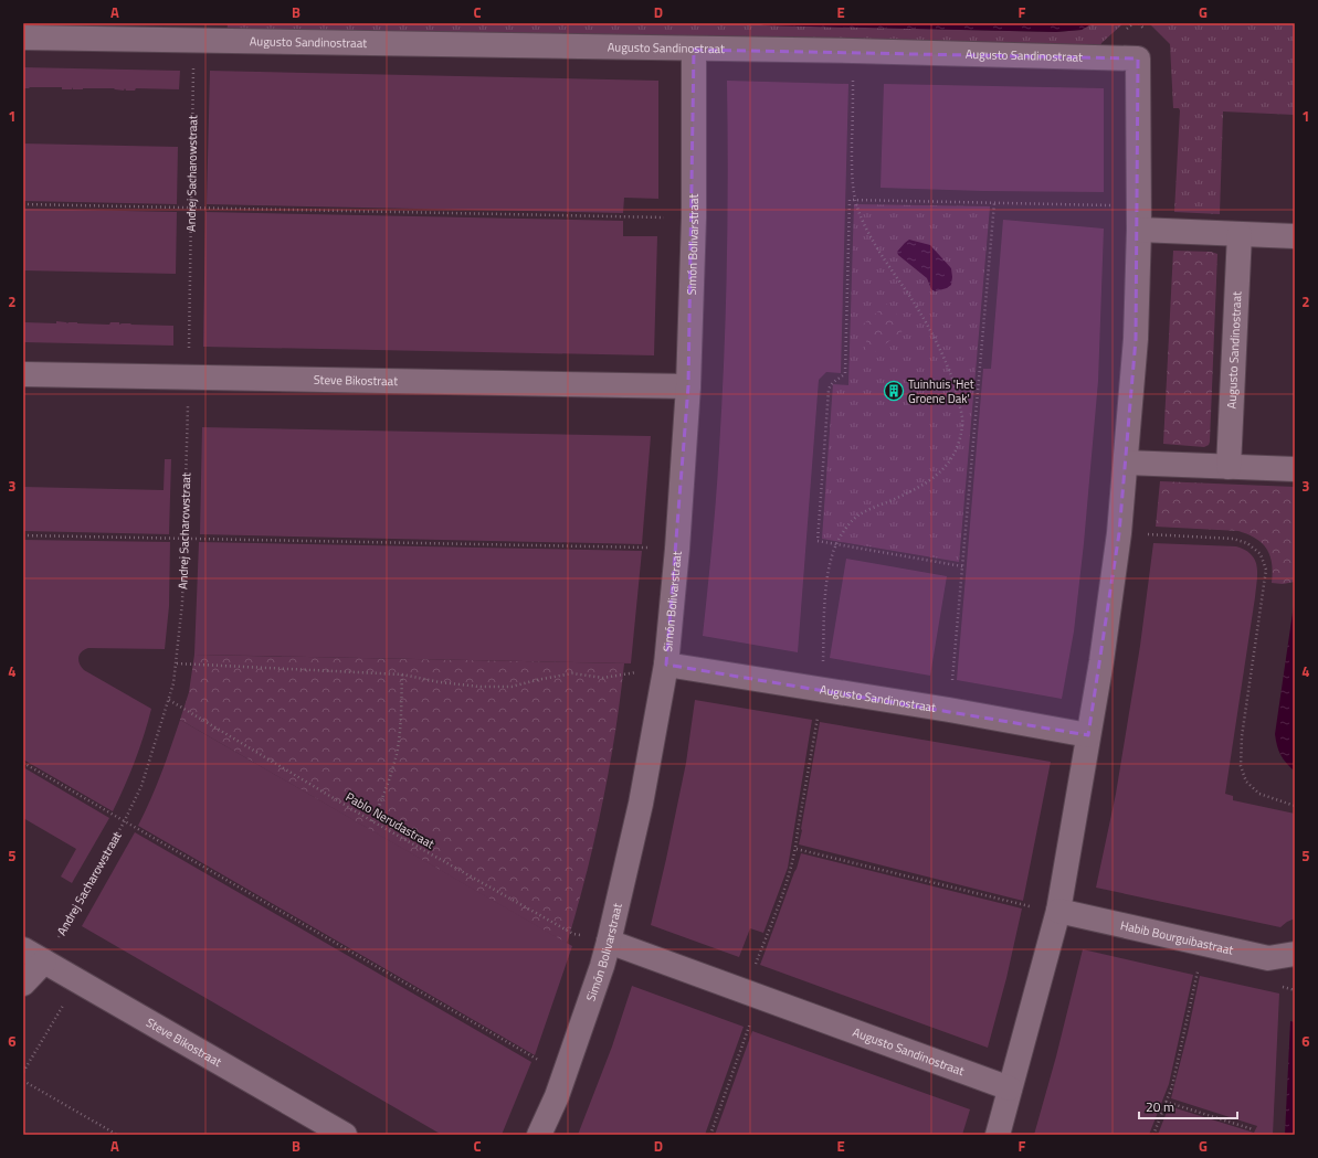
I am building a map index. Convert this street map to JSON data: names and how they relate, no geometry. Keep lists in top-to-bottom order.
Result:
{
  "streets": {
    "street": [
      "Augusto Sandinostraat",
      "Simón Bolivarstraat",
      "Steve Bikostraat",
      "Habib Bourguibastraat"
    ],
    "path": ["Andrej Sacharowstraat", "Pablo Nerudastraat"]
  },
  "crossings": [
    ["Augusto Sandinostraat", "Andrej Sacharowstraat"],
    ["Augusto Sandinostraat", "Simón Bolivarstraat"],
    ["Augusto Sandinostraat", "Pablo Nerudastraat"],
    ["Augusto Sandinostraat", "Habib Bourguibastraat"],
    ["Andrej Sacharowstraat", "Steve Bikostraat"],
    ["Andrej Sacharowstraat", "Pablo Nerudastraat"],
    ["Simón Bolivarstraat", "Steve Bikostraat"],
    ["Simón Bolivarstraat", "Pablo Nerudastraat"]
  ],
  "places": {
    "building": ["Tuinhuis 'Het Groene Dak'"]
  },
  "scale_bar": "20 m",
  "grid": {
    "columns": [
      "A",
      "B",
      "C",
      "D",
      "E",
      "F",
      "G"
    ],
    "rows": [
      "1",
      "2",
      "3",
      "4",
      "5",
      "6"
    ]
  }
}
